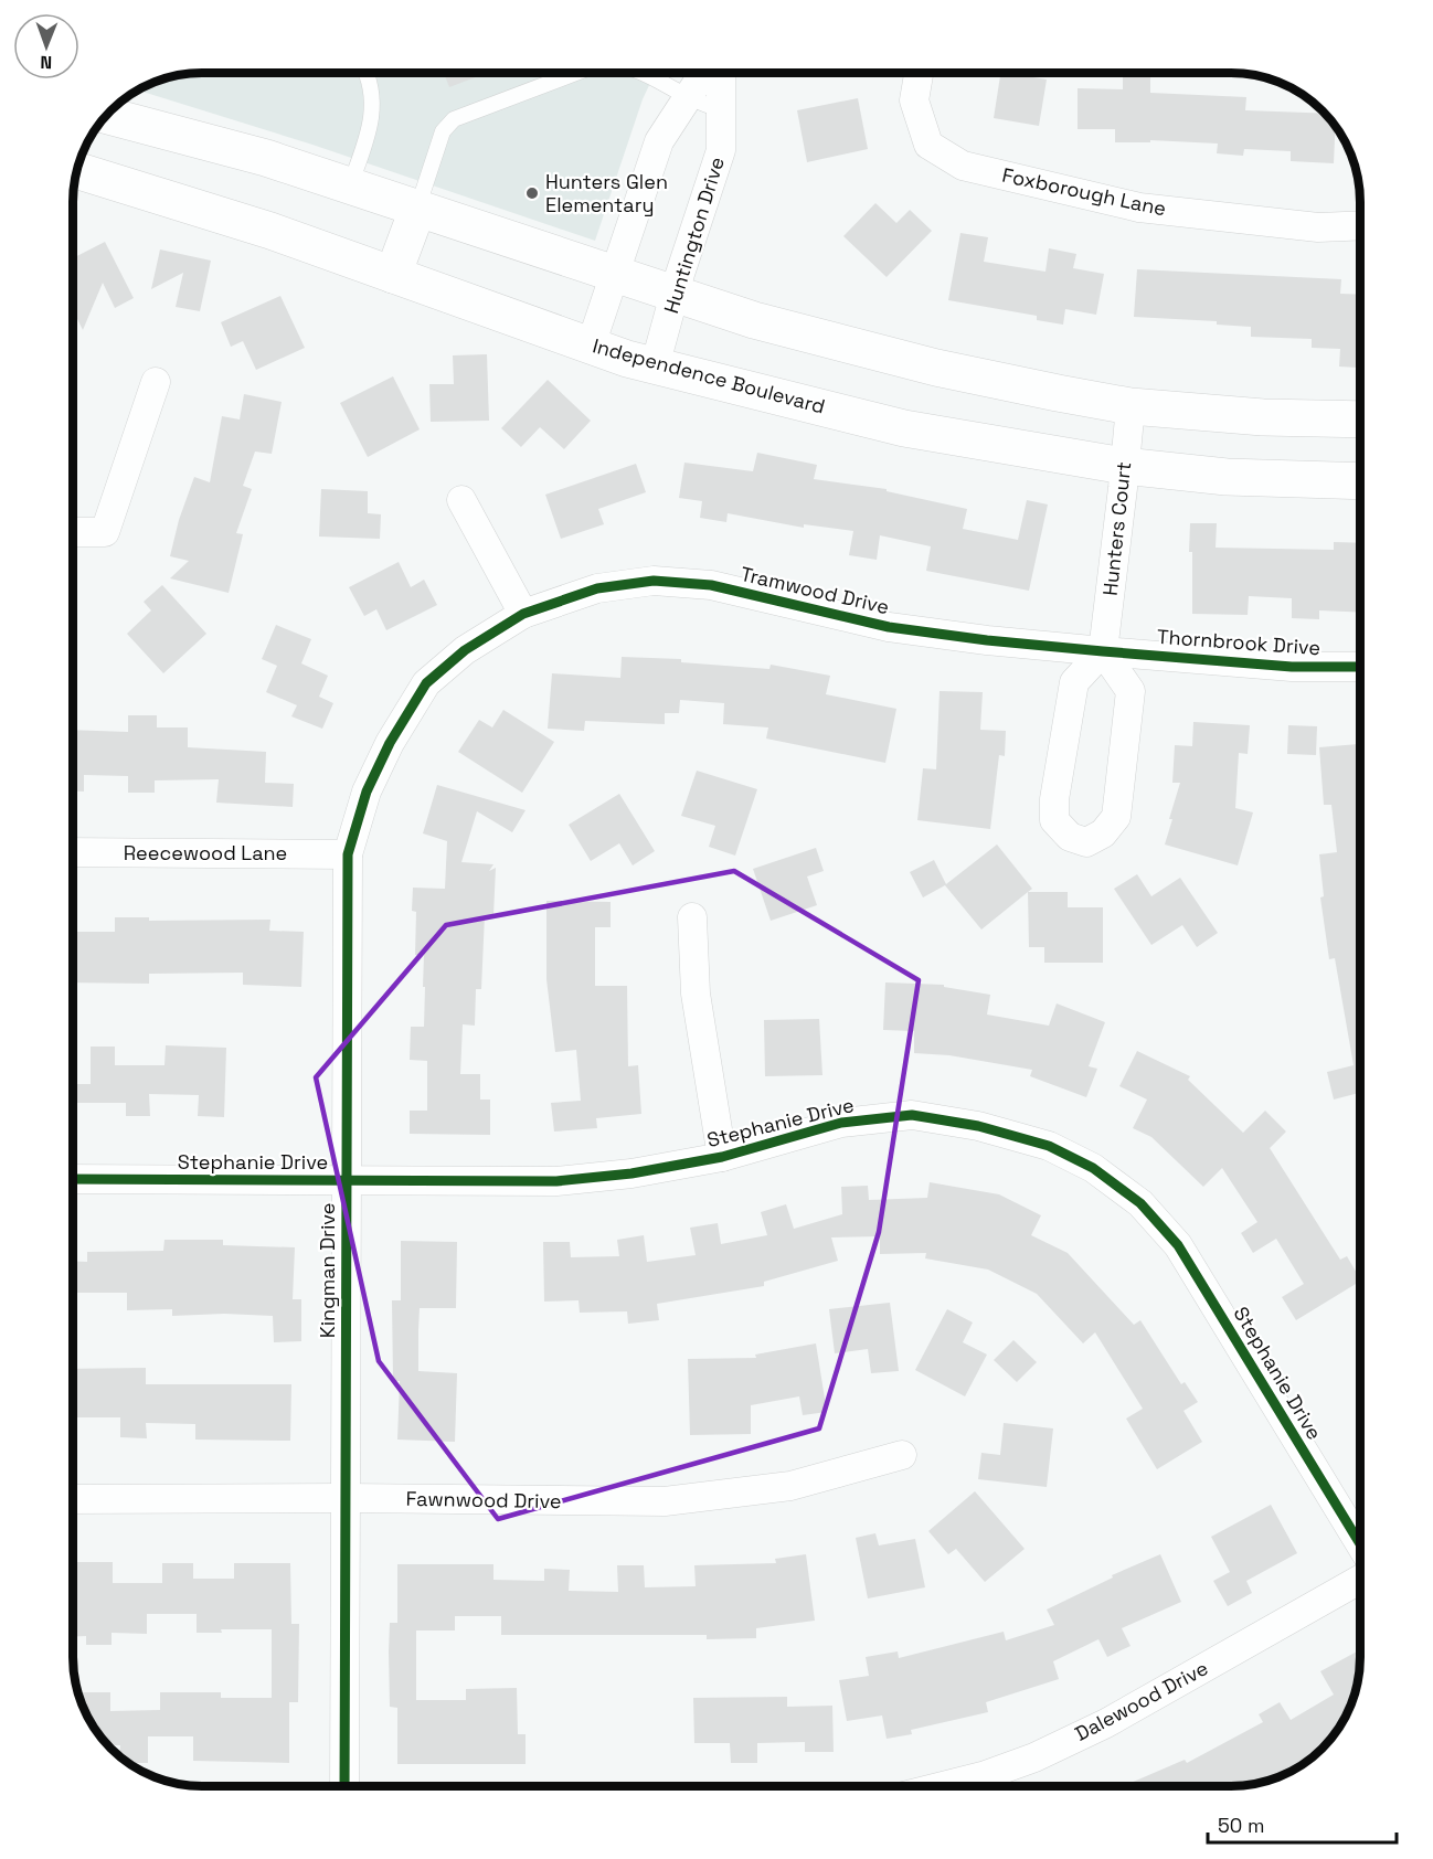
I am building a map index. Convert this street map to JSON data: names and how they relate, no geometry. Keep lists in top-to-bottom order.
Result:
{
  "streets": {
    "main road": ["Independence Boulevard"],
    "street": [
      "Foxborough Lane",
      "Huntington Drive",
      "Hunters Court",
      "Tramwood Drive",
      "Thornbrook Drive",
      "Reecewood Lane",
      "Stephanie Drive",
      "Kingman Drive",
      "Fawnwood Drive",
      "Dalewood Drive"
    ]
  },
  "crossings": [
    ["Huntington Drive", "Independence Boulevard"],
    ["Independence Boulevard", "Hunters Court"],
    ["Hunters Court", "Tramwood Drive"],
    ["Hunters Court", "Thornbrook Drive"],
    ["Tramwood Drive", "Thornbrook Drive"],
    ["Tramwood Drive", "Kingman Drive"],
    ["Reecewood Lane", "Kingman Drive"],
    ["Stephanie Drive", "Kingman Drive"],
    ["Kingman Drive", "Fawnwood Drive"]
  ],
  "places": ["Hunters Glen Elementary"],
  "scale_bar": "50 m",
  "north": "bottom"
}
